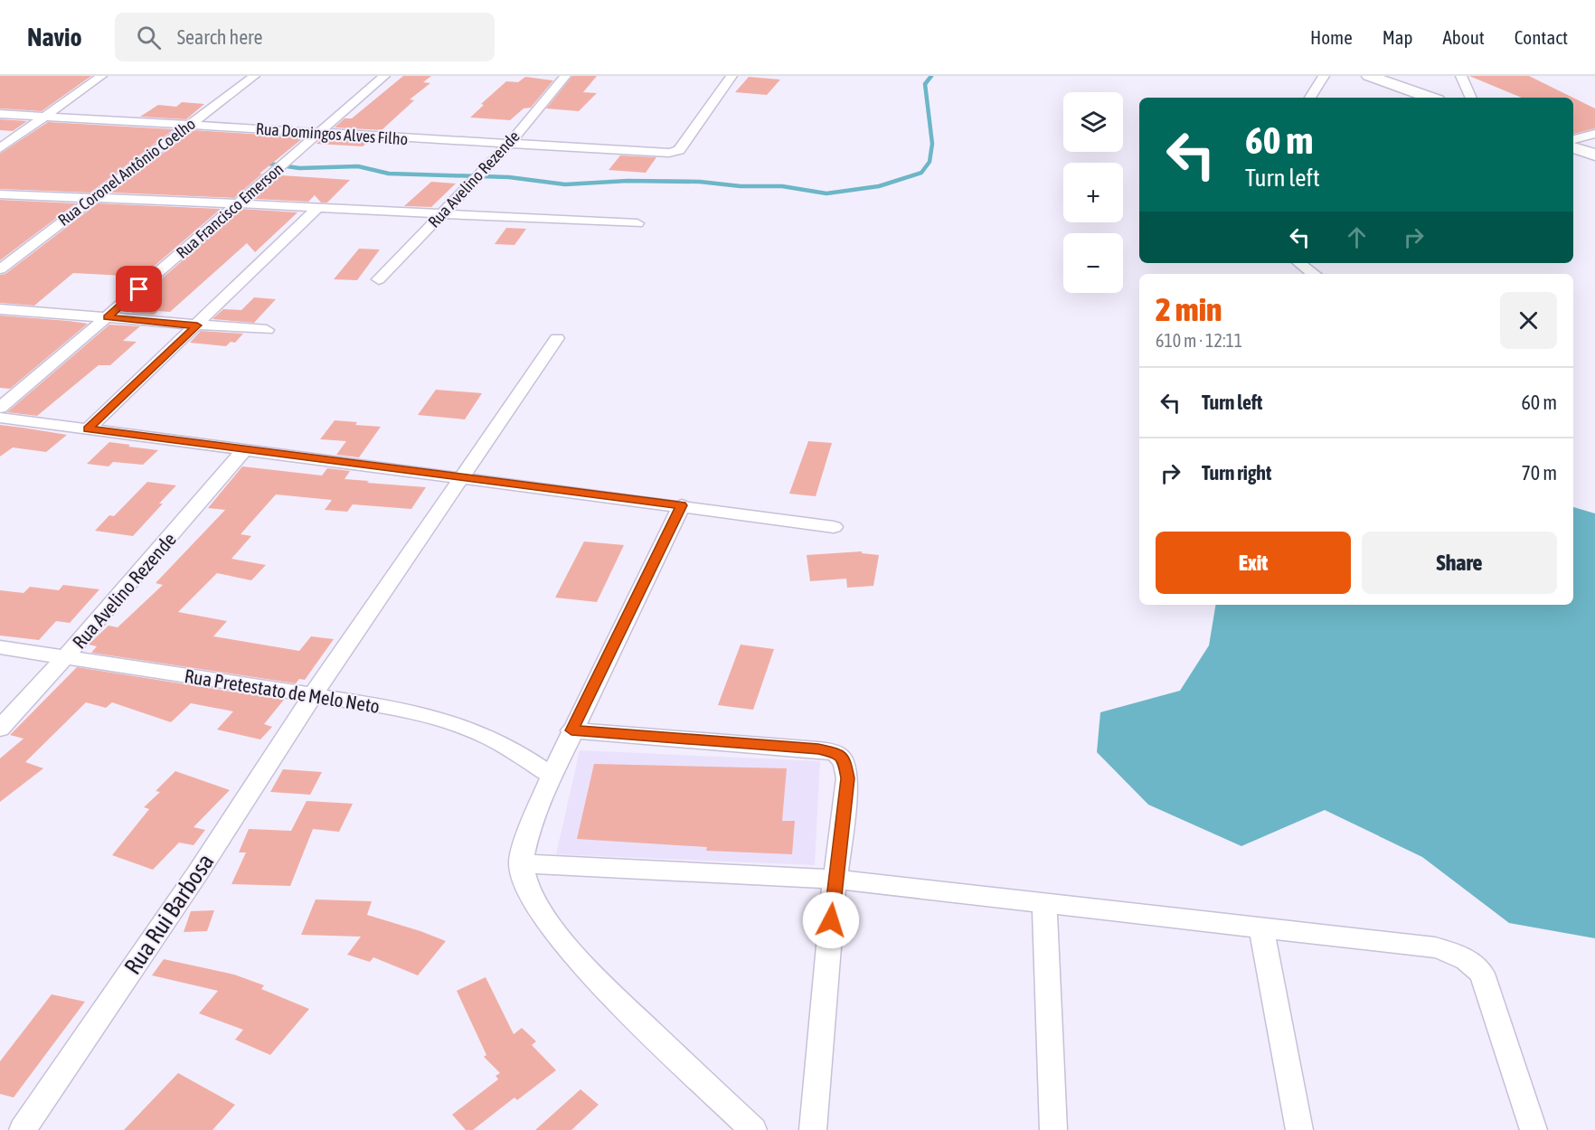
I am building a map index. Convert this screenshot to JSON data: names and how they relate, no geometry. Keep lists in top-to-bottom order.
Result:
{
  "streets": {
    "street": [
      "Rua Domingos Alves Filho",
      "Rua Coronel Antônio Coelho",
      "Rua Avelino Rezende",
      "Rua Francisco Emerson",
      "Rua Pretestato de Melo Neto",
      "Rua Rui Barbosa"
    ]
  },
  "crossings": [
    ["Rua Domingos Alves Filho", "Rua Coronel Antônio Coelho"],
    ["Rua Domingos Alves Filho", "Rua Avelino Rezende"],
    ["Rua Domingos Alves Filho", "Rua Francisco Emerson"],
    ["Rua Avelino Rezende", "Rua Pretestato de Melo Neto"],
    ["Rua Pretestato de Melo Neto", "Rua Rui Barbosa"]
  ],
  "page": {
    "header": "Navio",
    "search": "Search here",
    "nav": [
      "Home",
      "Map",
      "About",
      "Contact"
    ],
    "map_buttons": ["+", "−"],
    "turn": ["60 m", "Turn left"],
    "heading": ["2 min", "610 m · 12:11"],
    "list": [
      {
        "name": "Turn left",
        "value": "60 m"
      },
      {
        "name": "Turn right",
        "value": "70 m"
      }
    ],
    "buttons": ["Exit", "Share"]
  }
}
